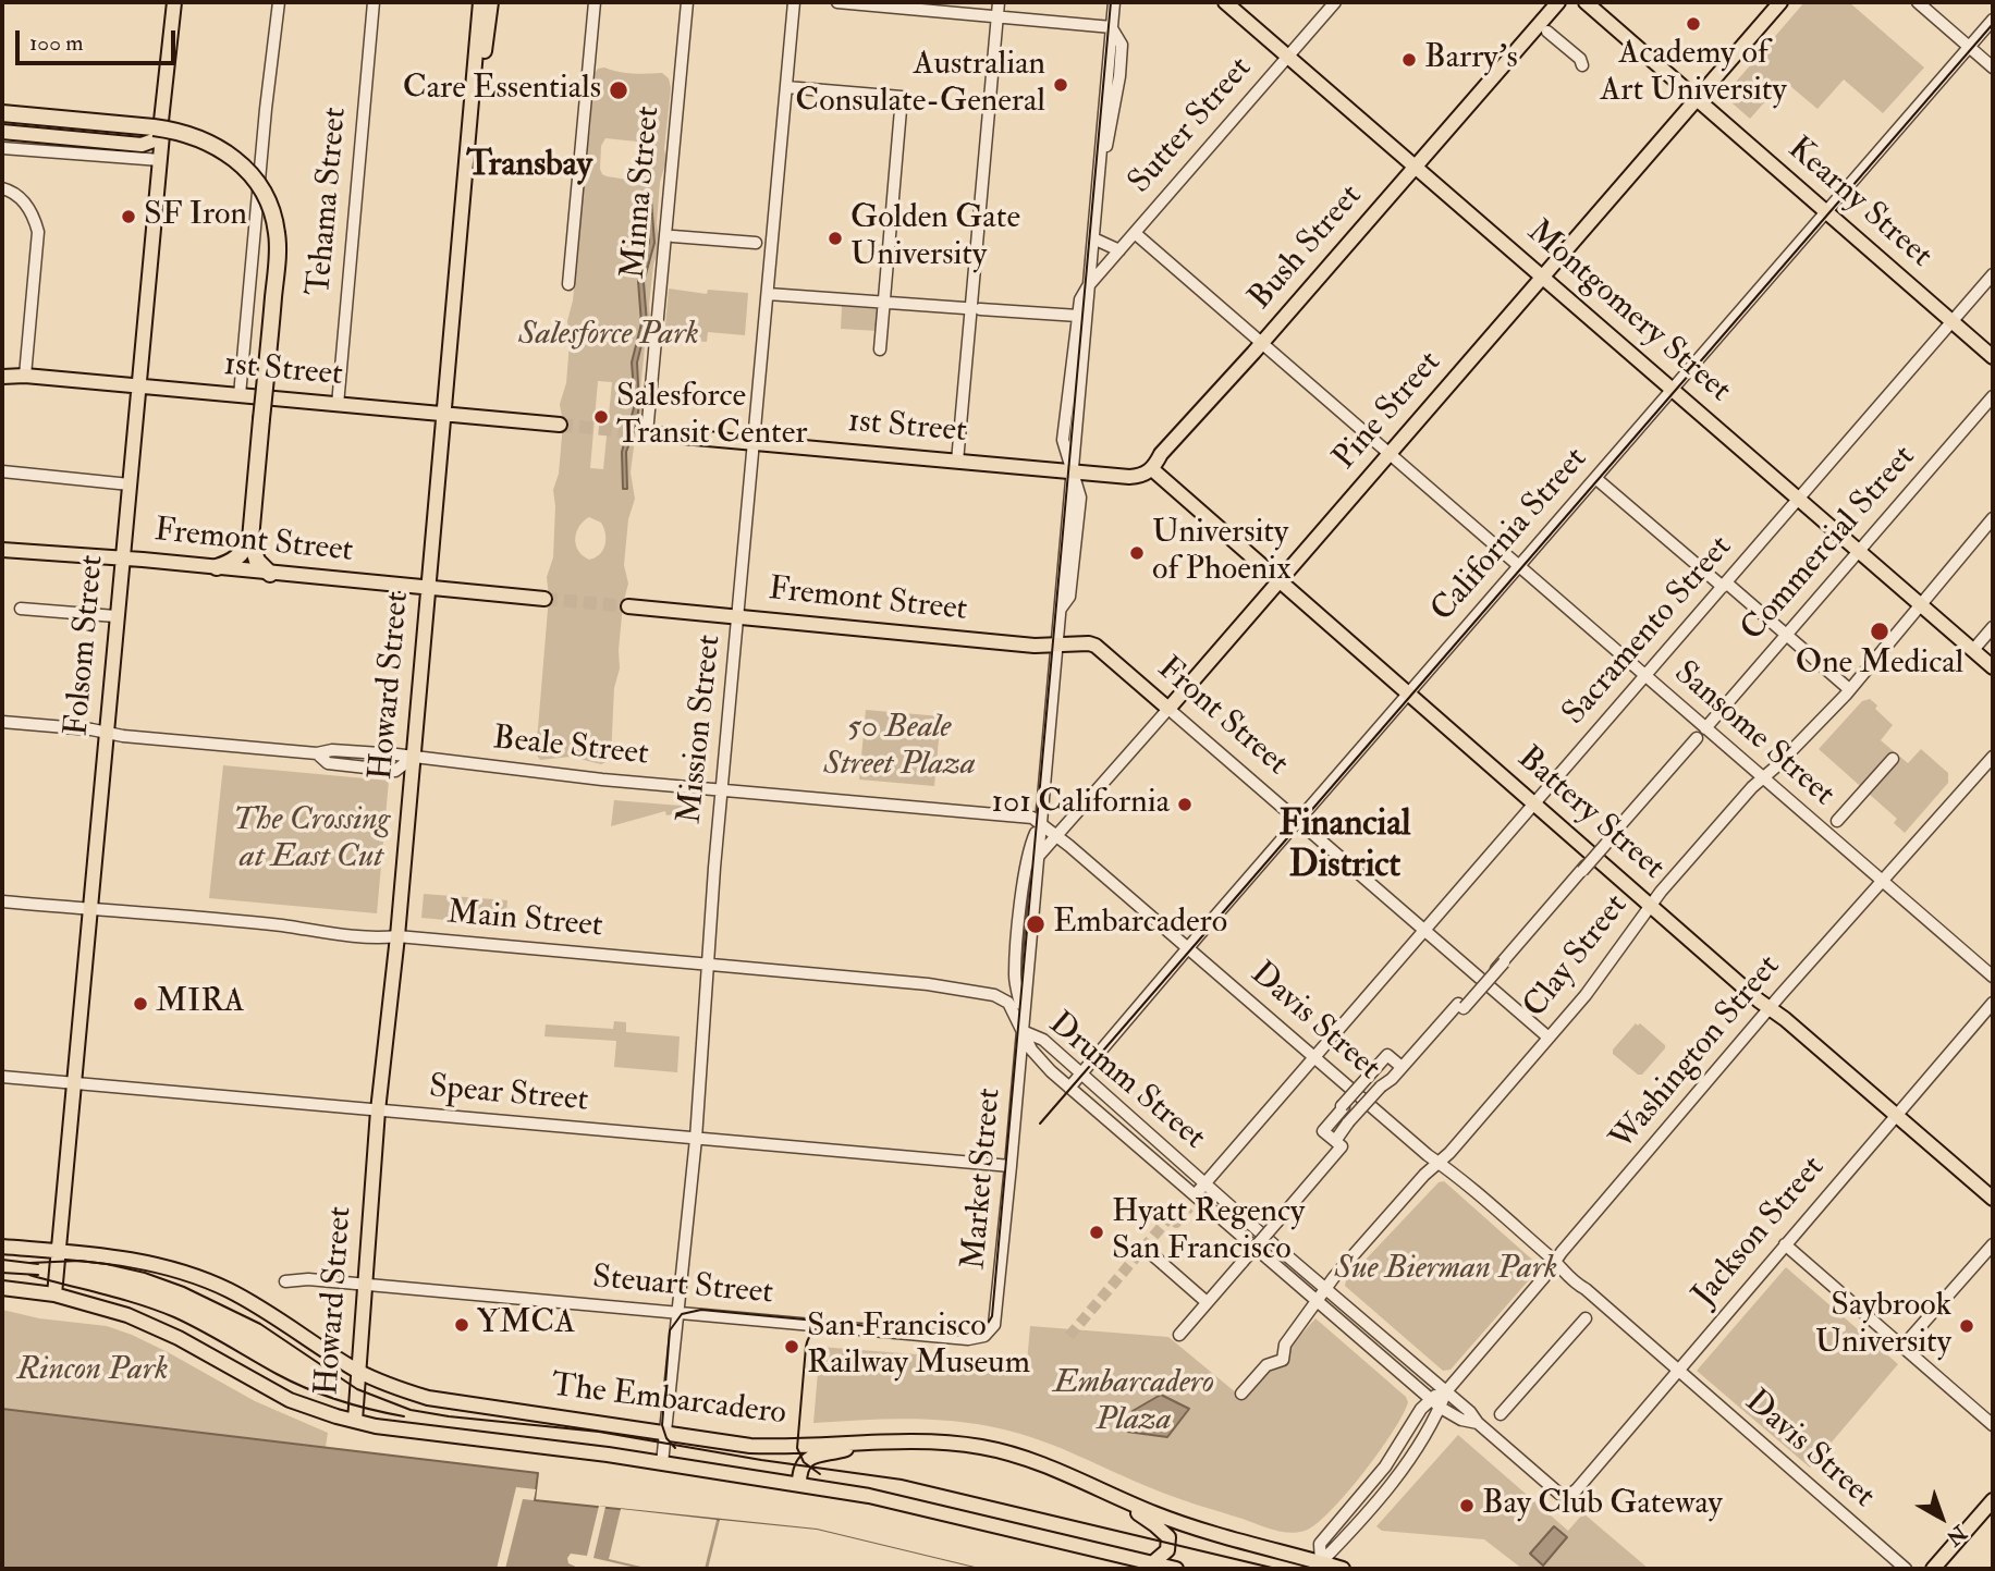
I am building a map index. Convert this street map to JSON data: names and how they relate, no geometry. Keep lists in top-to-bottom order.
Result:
{
  "streets": {
    "main road": [
      "Kearny Street",
      "Bush Street",
      "Montgomery Street",
      "1st Street",
      "Pine Street",
      "Fremont Street",
      "Folsom Street",
      "Howard Street",
      "Front Street",
      "Battery Street",
      "The Embarcadero"
    ],
    "street": [
      "Sutter Street",
      "Minna Street",
      "Tehama Street",
      "California Street",
      "Commercial Street",
      "Sacramento Street",
      "Mission Street",
      "Sansome Street",
      "Beale Street",
      "Main Street",
      "Clay Street",
      "Davis Street",
      "Washington Street",
      "Drumm Street",
      "Spear Street",
      "Market Street",
      "Jackson Street",
      "Steuart Street"
    ]
  },
  "crossings": [
    ["Sutter Street", "Montgomery Street"],
    ["Sutter Street", "Sansome Street"],
    ["Sutter Street", "Market Street"],
    ["Minna Street", "1st Street"],
    ["Tehama Street", "1st Street"],
    ["Kearny Street", "Pine Street"],
    ["Kearny Street", "California Street"],
    ["Kearny Street", "Sacramento Street"],
    ["Bush Street", "Montgomery Street"],
    ["Bush Street", "Sansome Street"],
    ["Bush Street", "Battery Street"],
    ["Montgomery Street", "Pine Street"],
    ["Montgomery Street", "California Street"],
    ["Montgomery Street", "Commercial Street"],
    ["Montgomery Street", "Sacramento Street"],
    ["Montgomery Street", "Clay Street"],
    ["1st Street", "Folsom Street"],
    ["1st Street", "Howard Street"],
    ["1st Street", "Mission Street"],
    ["1st Street", "Market Street"],
    ["Pine Street", "Front Street"],
    ["Pine Street", "Sansome Street"],
    ["Pine Street", "Battery Street"],
    ["Pine Street", "Davis Street"],
    ["Pine Street", "Market Street"],
    ["California Street", "Front Street"],
    ["California Street", "Sansome Street"],
    ["California Street", "Battery Street"],
    ["California Street", "Davis Street"],
    ["California Street", "Drumm Street"],
    ["Fremont Street", "Folsom Street"],
    ["Fremont Street", "Howard Street"],
    ["Fremont Street", "Front Street"],
    ["Fremont Street", "Mission Street"],
    ["Fremont Street", "Market Street"],
    ["Commercial Street", "Sansome Street"],
    ["Sacramento Street", "Front Street"],
    ["Sacramento Street", "Sansome Street"],
    ["Sacramento Street", "Battery Street"],
    ["Sacramento Street", "Davis Street"],
    ["Sacramento Street", "Drumm Street"],
    ["Folsom Street", "Beale Street"],
    ["Folsom Street", "Main Street"],
    ["Folsom Street", "Spear Street"],
    ["Folsom Street", "The Embarcadero"],
    ["Howard Street", "Beale Street"],
    ["Howard Street", "Main Street"],
    ["Howard Street", "Spear Street"],
    ["Howard Street", "Steuart Street"],
    ["Howard Street", "The Embarcadero"],
    ["Front Street", "Clay Street"],
    ["Front Street", "Market Street"],
    ["Mission Street", "Beale Street"],
    ["Mission Street", "Main Street"],
    ["Mission Street", "Spear Street"],
    ["Mission Street", "Steuart Street"],
    ["Mission Street", "The Embarcadero"],
    ["Sansome Street", "Clay Street"],
    ["Sansome Street", "Washington Street"],
    ["Beale Street", "Davis Street"],
    ["Beale Street", "Market Street"],
    ["Battery Street", "Clay Street"],
    ["Battery Street", "Washington Street"],
    ["Battery Street", "Jackson Street"],
    ["Main Street", "Drumm Street"],
    ["Main Street", "Market Street"],
    ["Clay Street", "Davis Street"],
    ["Clay Street", "Drumm Street"],
    ["Davis Street", "Washington Street"],
    ["Davis Street", "Market Street"],
    ["Davis Street", "Jackson Street"],
    ["Washington Street", "Drumm Street"],
    ["Washington Street", "The Embarcadero"],
    ["Drumm Street", "Market Street"],
    ["Drumm Street", "Jackson Street"],
    ["Spear Street", "Market Street"],
    ["Market Street", "Steuart Street"]
  ],
  "districts": ["Transbay", "Financial District"],
  "parks": [
    "Salesforce Park",
    "50 Beale Street Plaza",
    "The Crossing at East Cut",
    "Sue Bierman Park",
    "Rincon Park",
    "Embarcadero Plaza"
  ],
  "places": [
    "Academy of Art University",
    "Barry's",
    "Australian Consulate-General",
    "Care Essentials",
    "SF Iron",
    "Golden Gate University",
    "Salesforce Transit Center",
    "University of Phoenix",
    "One Medical",
    "101 California",
    "Embarcadero",
    "MIRA",
    "Hyatt Regency San Francisco",
    "YMCA",
    "Saybrook University",
    "San Francisco Railway Museum",
    "Bay Club Gateway"
  ],
  "scale_bar": "100 m",
  "north": "bottom right"
}
